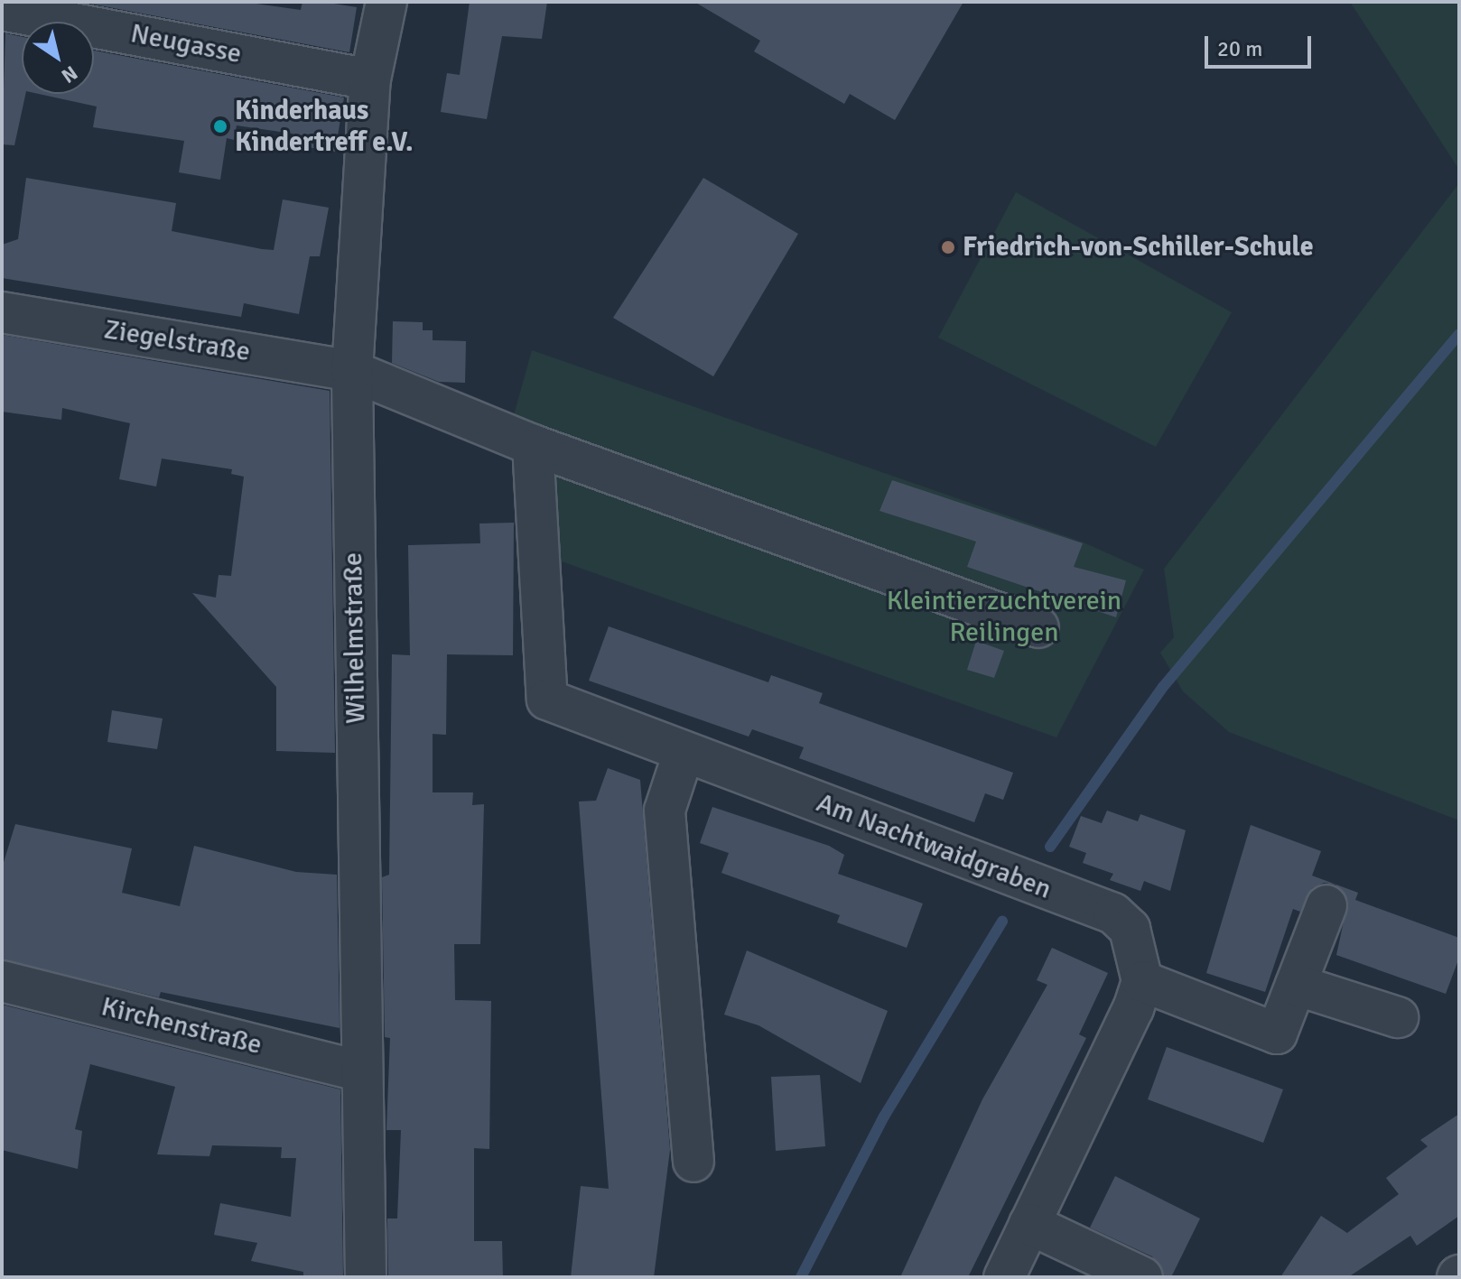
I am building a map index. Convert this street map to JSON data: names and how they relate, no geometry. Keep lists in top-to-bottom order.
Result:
{
  "streets": {
    "street": [
      "Neugasse",
      "Ziegelstraße",
      "Wilhelmstraße",
      "Am Nachtwaidgraben",
      "Kirchenstraße"
    ]
  },
  "crossings": [
    ["Neugasse", "Wilhelmstraße"],
    ["Ziegelstraße", "Wilhelmstraße"],
    ["Wilhelmstraße", "Kirchenstraße"]
  ],
  "parks": ["Kleintierzuchtverein Reilingen"],
  "places": ["Kinderhaus Kindertreff e.V.", "Friedrich-von-Schiller-Schule"],
  "scale_bar": "20 m",
  "north": "bottom right"
}
